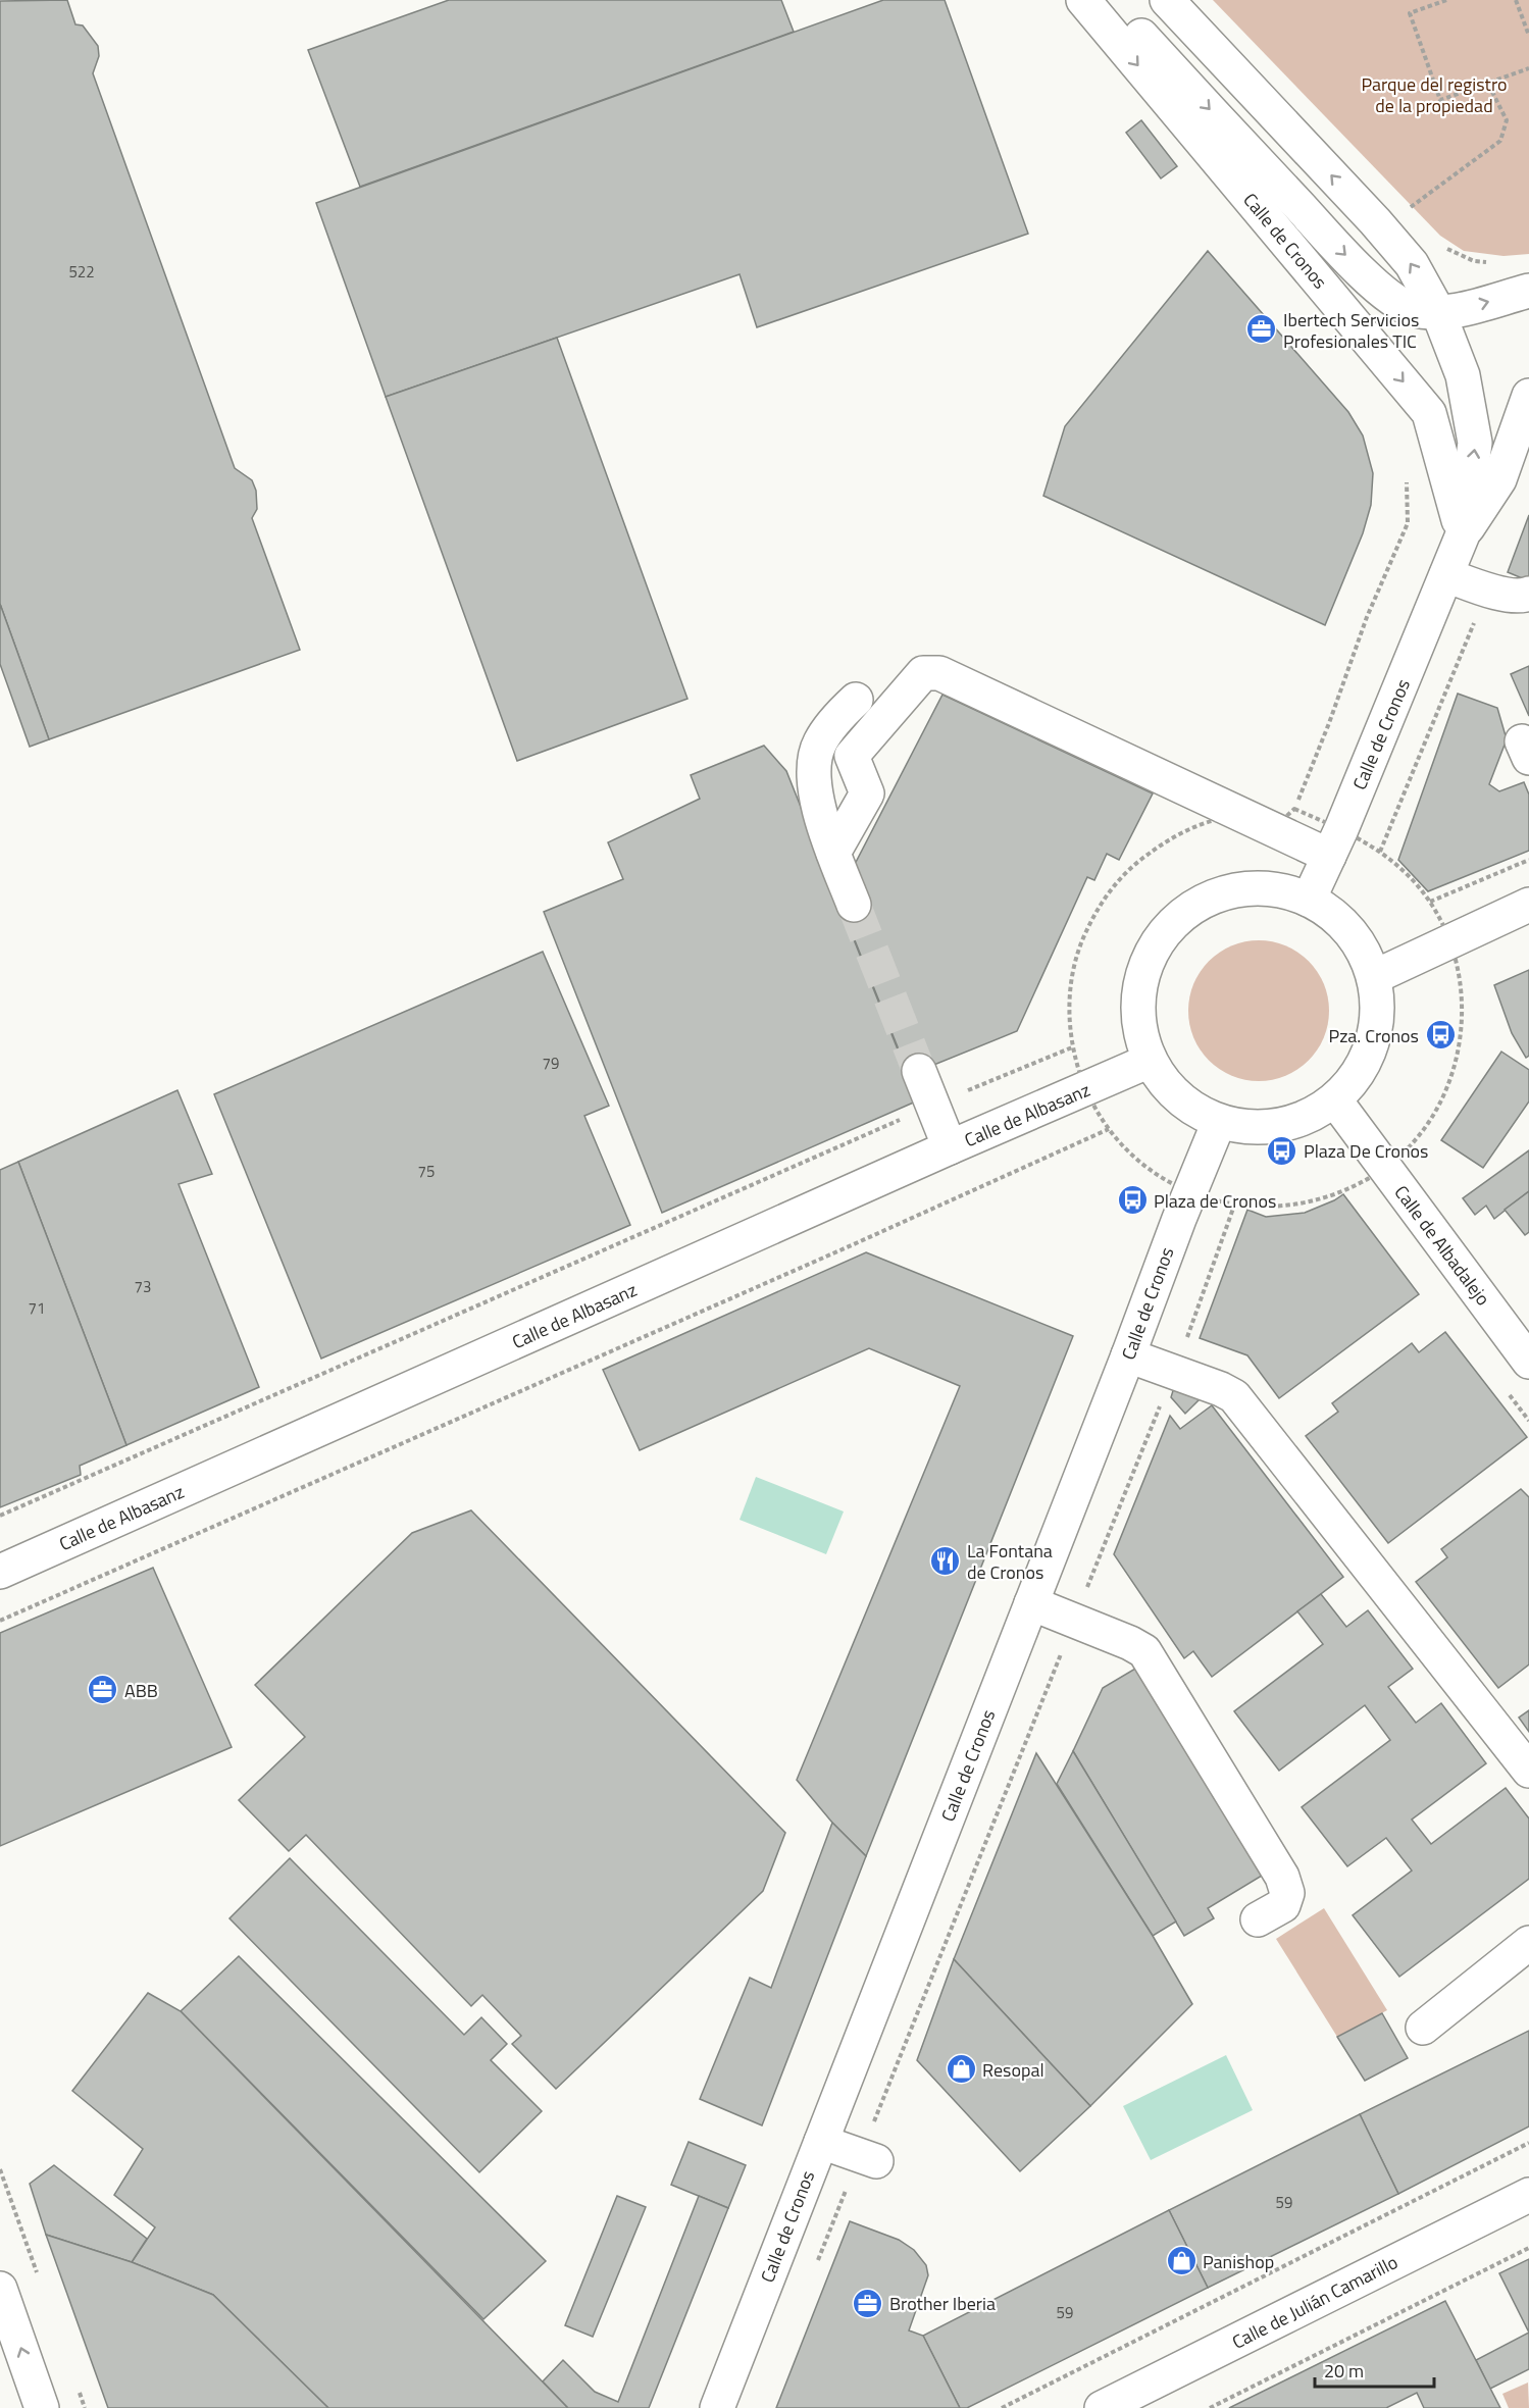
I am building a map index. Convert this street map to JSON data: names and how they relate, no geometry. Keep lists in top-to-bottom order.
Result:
{
  "streets": {
    "street": [
      "Calle de Cronos",
      "Calle de Albasanz",
      "Calle de Albadalejo",
      "Calle de Julián Camarillo"
    ]
  },
  "parks": ["Parque del registro de la propiedad"],
  "places": {
    "office": ["Ibertech Servicios Profesionales TIC", "ABB", "Brother Iberia"],
    "bus stop": ["Pza. Cronos", "Plaza De Cronos", "Plaza de Cronos"],
    "restaurant": ["La Fontana de Cronos"],
    "shop": ["Resopal", "Panishop"]
  },
  "house_numbers": [
    "522",
    "79",
    "75",
    "73",
    "71",
    "59",
    "59"
  ],
  "scale_bar": "20 m"
}
